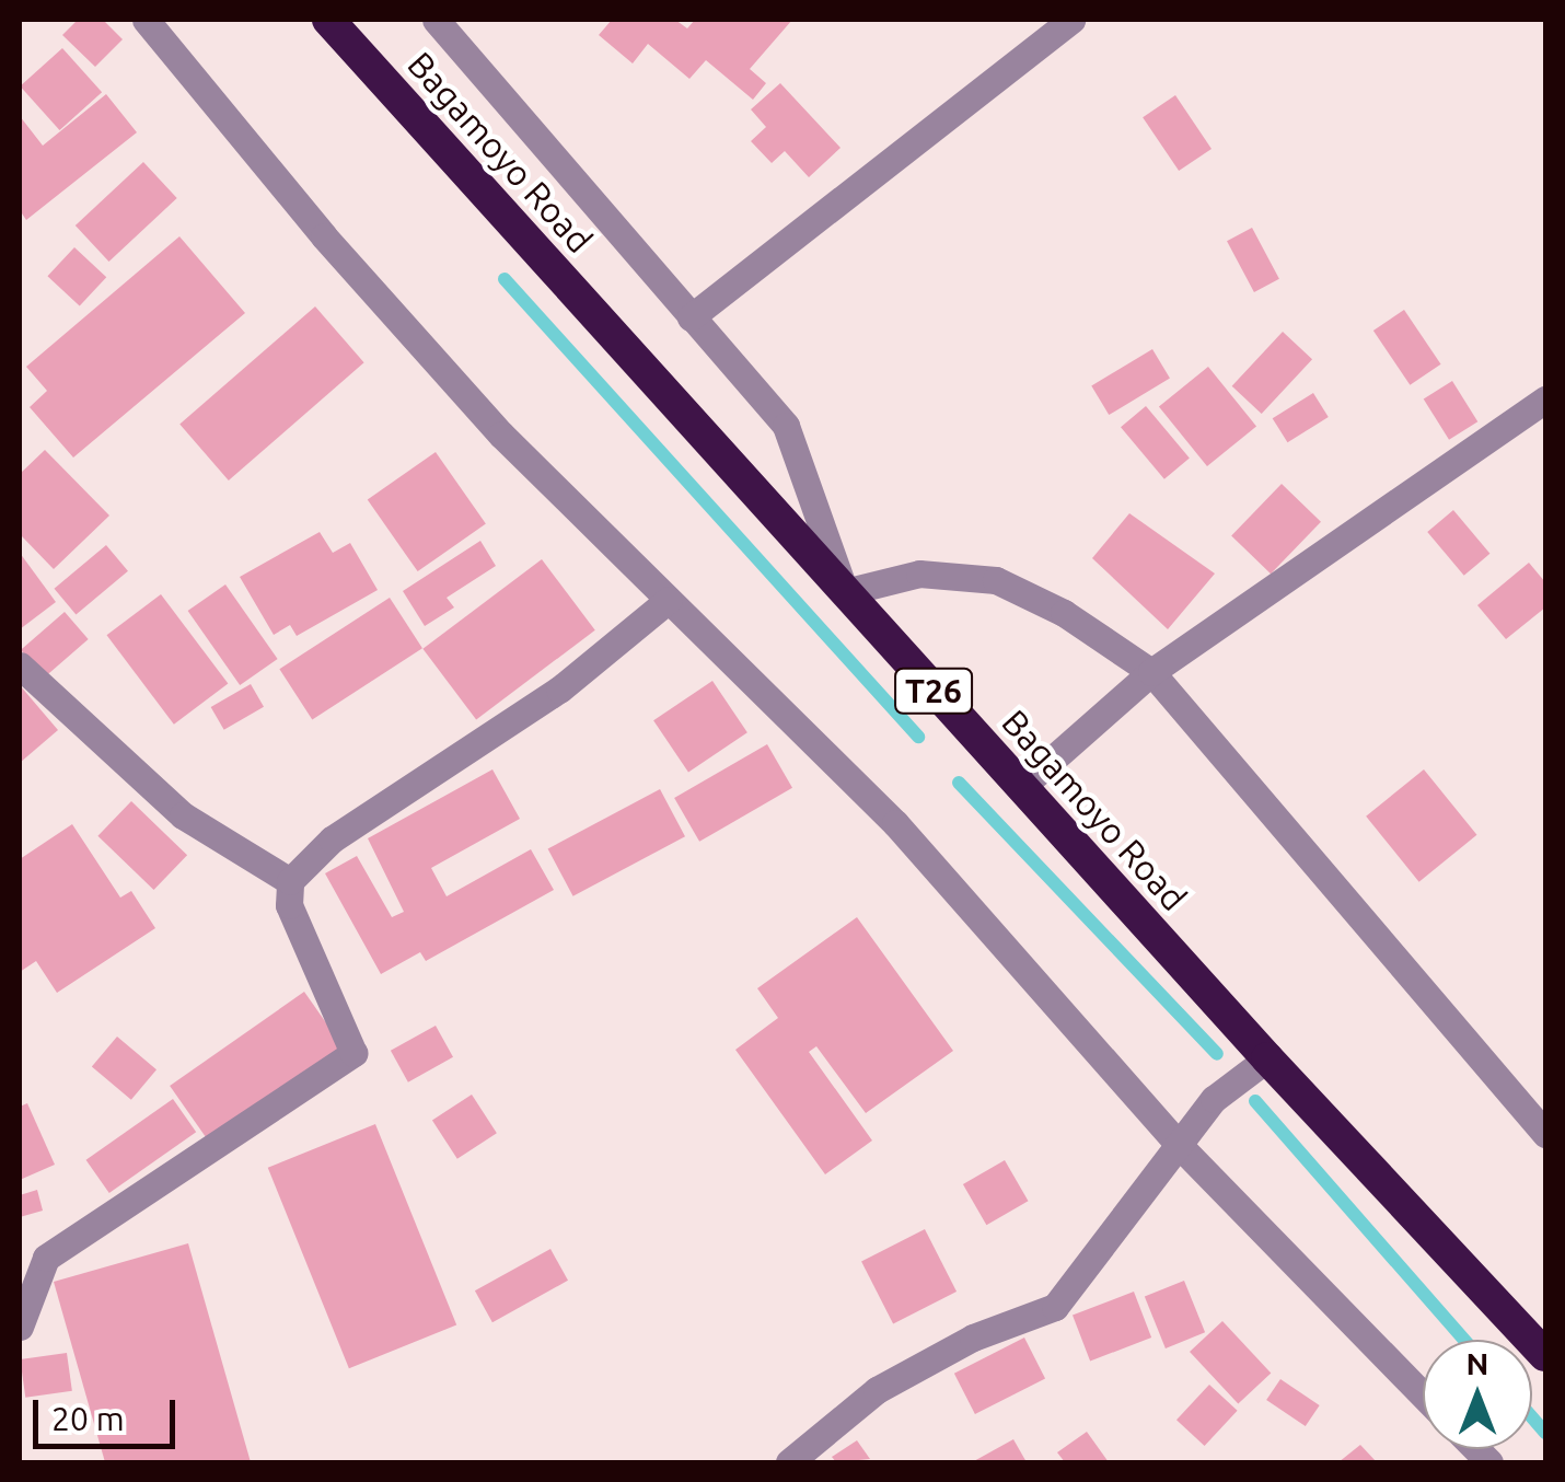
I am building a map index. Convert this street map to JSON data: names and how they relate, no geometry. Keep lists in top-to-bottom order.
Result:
{
  "streets": {
    "highway": ["Bagamoyo Road", "T26"]
  },
  "scale_bar": "20 m",
  "north": "top"
}
